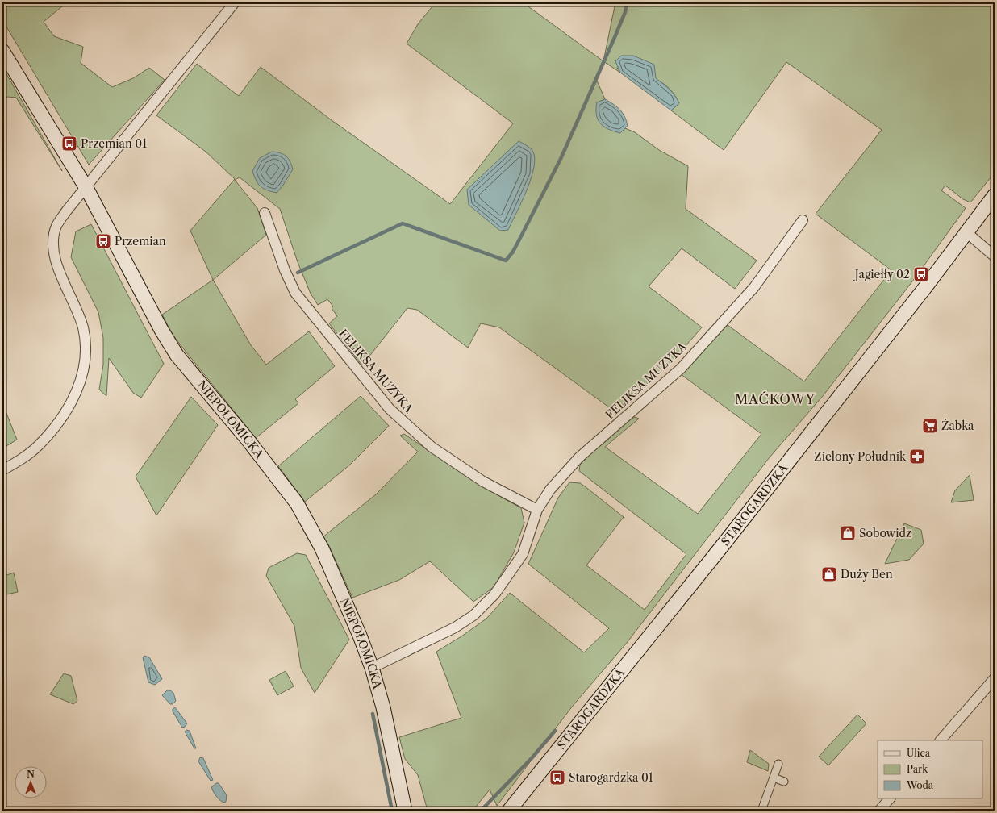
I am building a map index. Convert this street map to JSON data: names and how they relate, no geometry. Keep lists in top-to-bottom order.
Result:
{
  "streets": {
    "main road": ["NIEPOŁOMICKA", "STAROGARDZKA"],
    "street": ["FELIKSA MUZYKA"]
  },
  "crossings": [
    ["FELIKSA MUZYKA", "NIEPOŁOMICKA"]
  ],
  "districts": ["MAĆKOWY"],
  "places": {
    "bus stop": [
      "Przemian 01",
      "Przemian",
      "Jagiełły 02",
      "Starogardzka 01"
    ],
    "supermarket": ["Żabka"],
    "pharmacy": ["Zielony Południk"],
    "shop": ["Sobowidz", "Duży Ben"]
  },
  "legend": ["Ulica", "Park", "Woda"],
  "north": "top"
}
